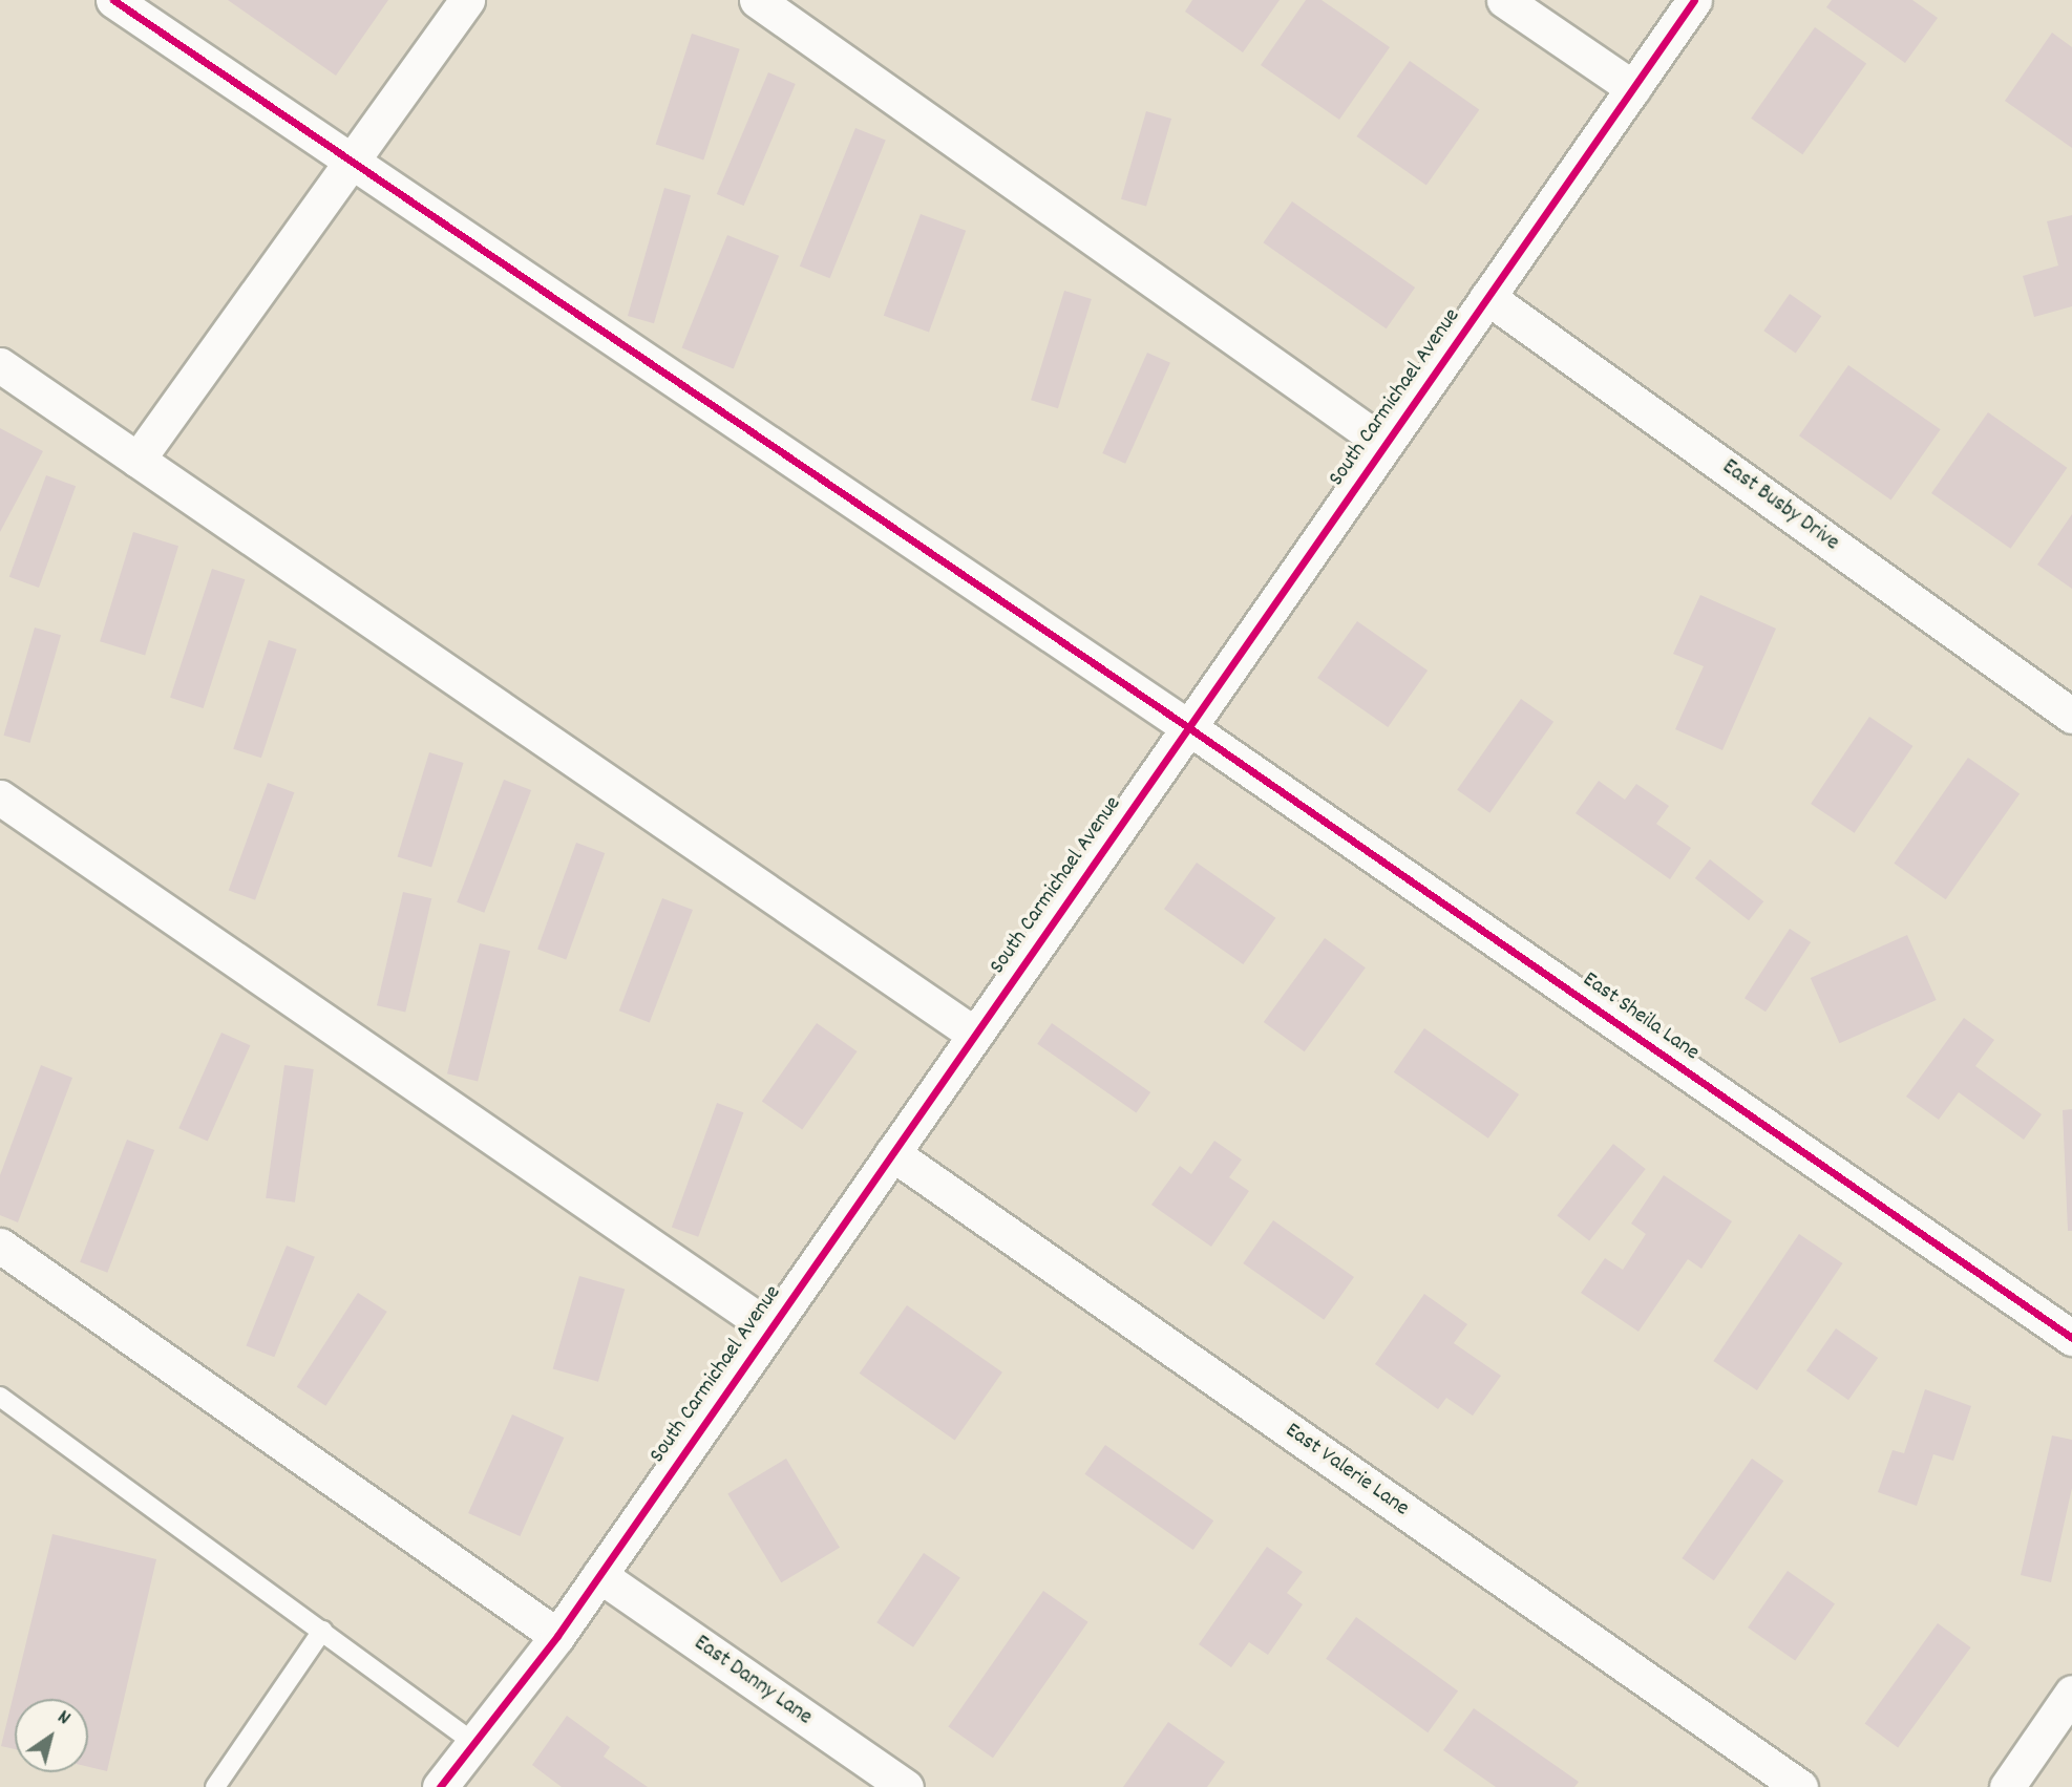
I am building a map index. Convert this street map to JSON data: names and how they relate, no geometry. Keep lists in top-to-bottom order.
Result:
{
  "streets": {
    "street": [
      "South Carmichael Avenue",
      "East Busby Drive",
      "East Sheila Lane",
      "East Valerie Lane",
      "East Danny Lane"
    ]
  },
  "crossings": [
    ["South Carmichael Avenue", "East Busby Drive"],
    ["South Carmichael Avenue", "East Sheila Lane"],
    ["South Carmichael Avenue", "East Valerie Lane"],
    ["South Carmichael Avenue", "East Danny Lane"]
  ],
  "north": "top right"
}
